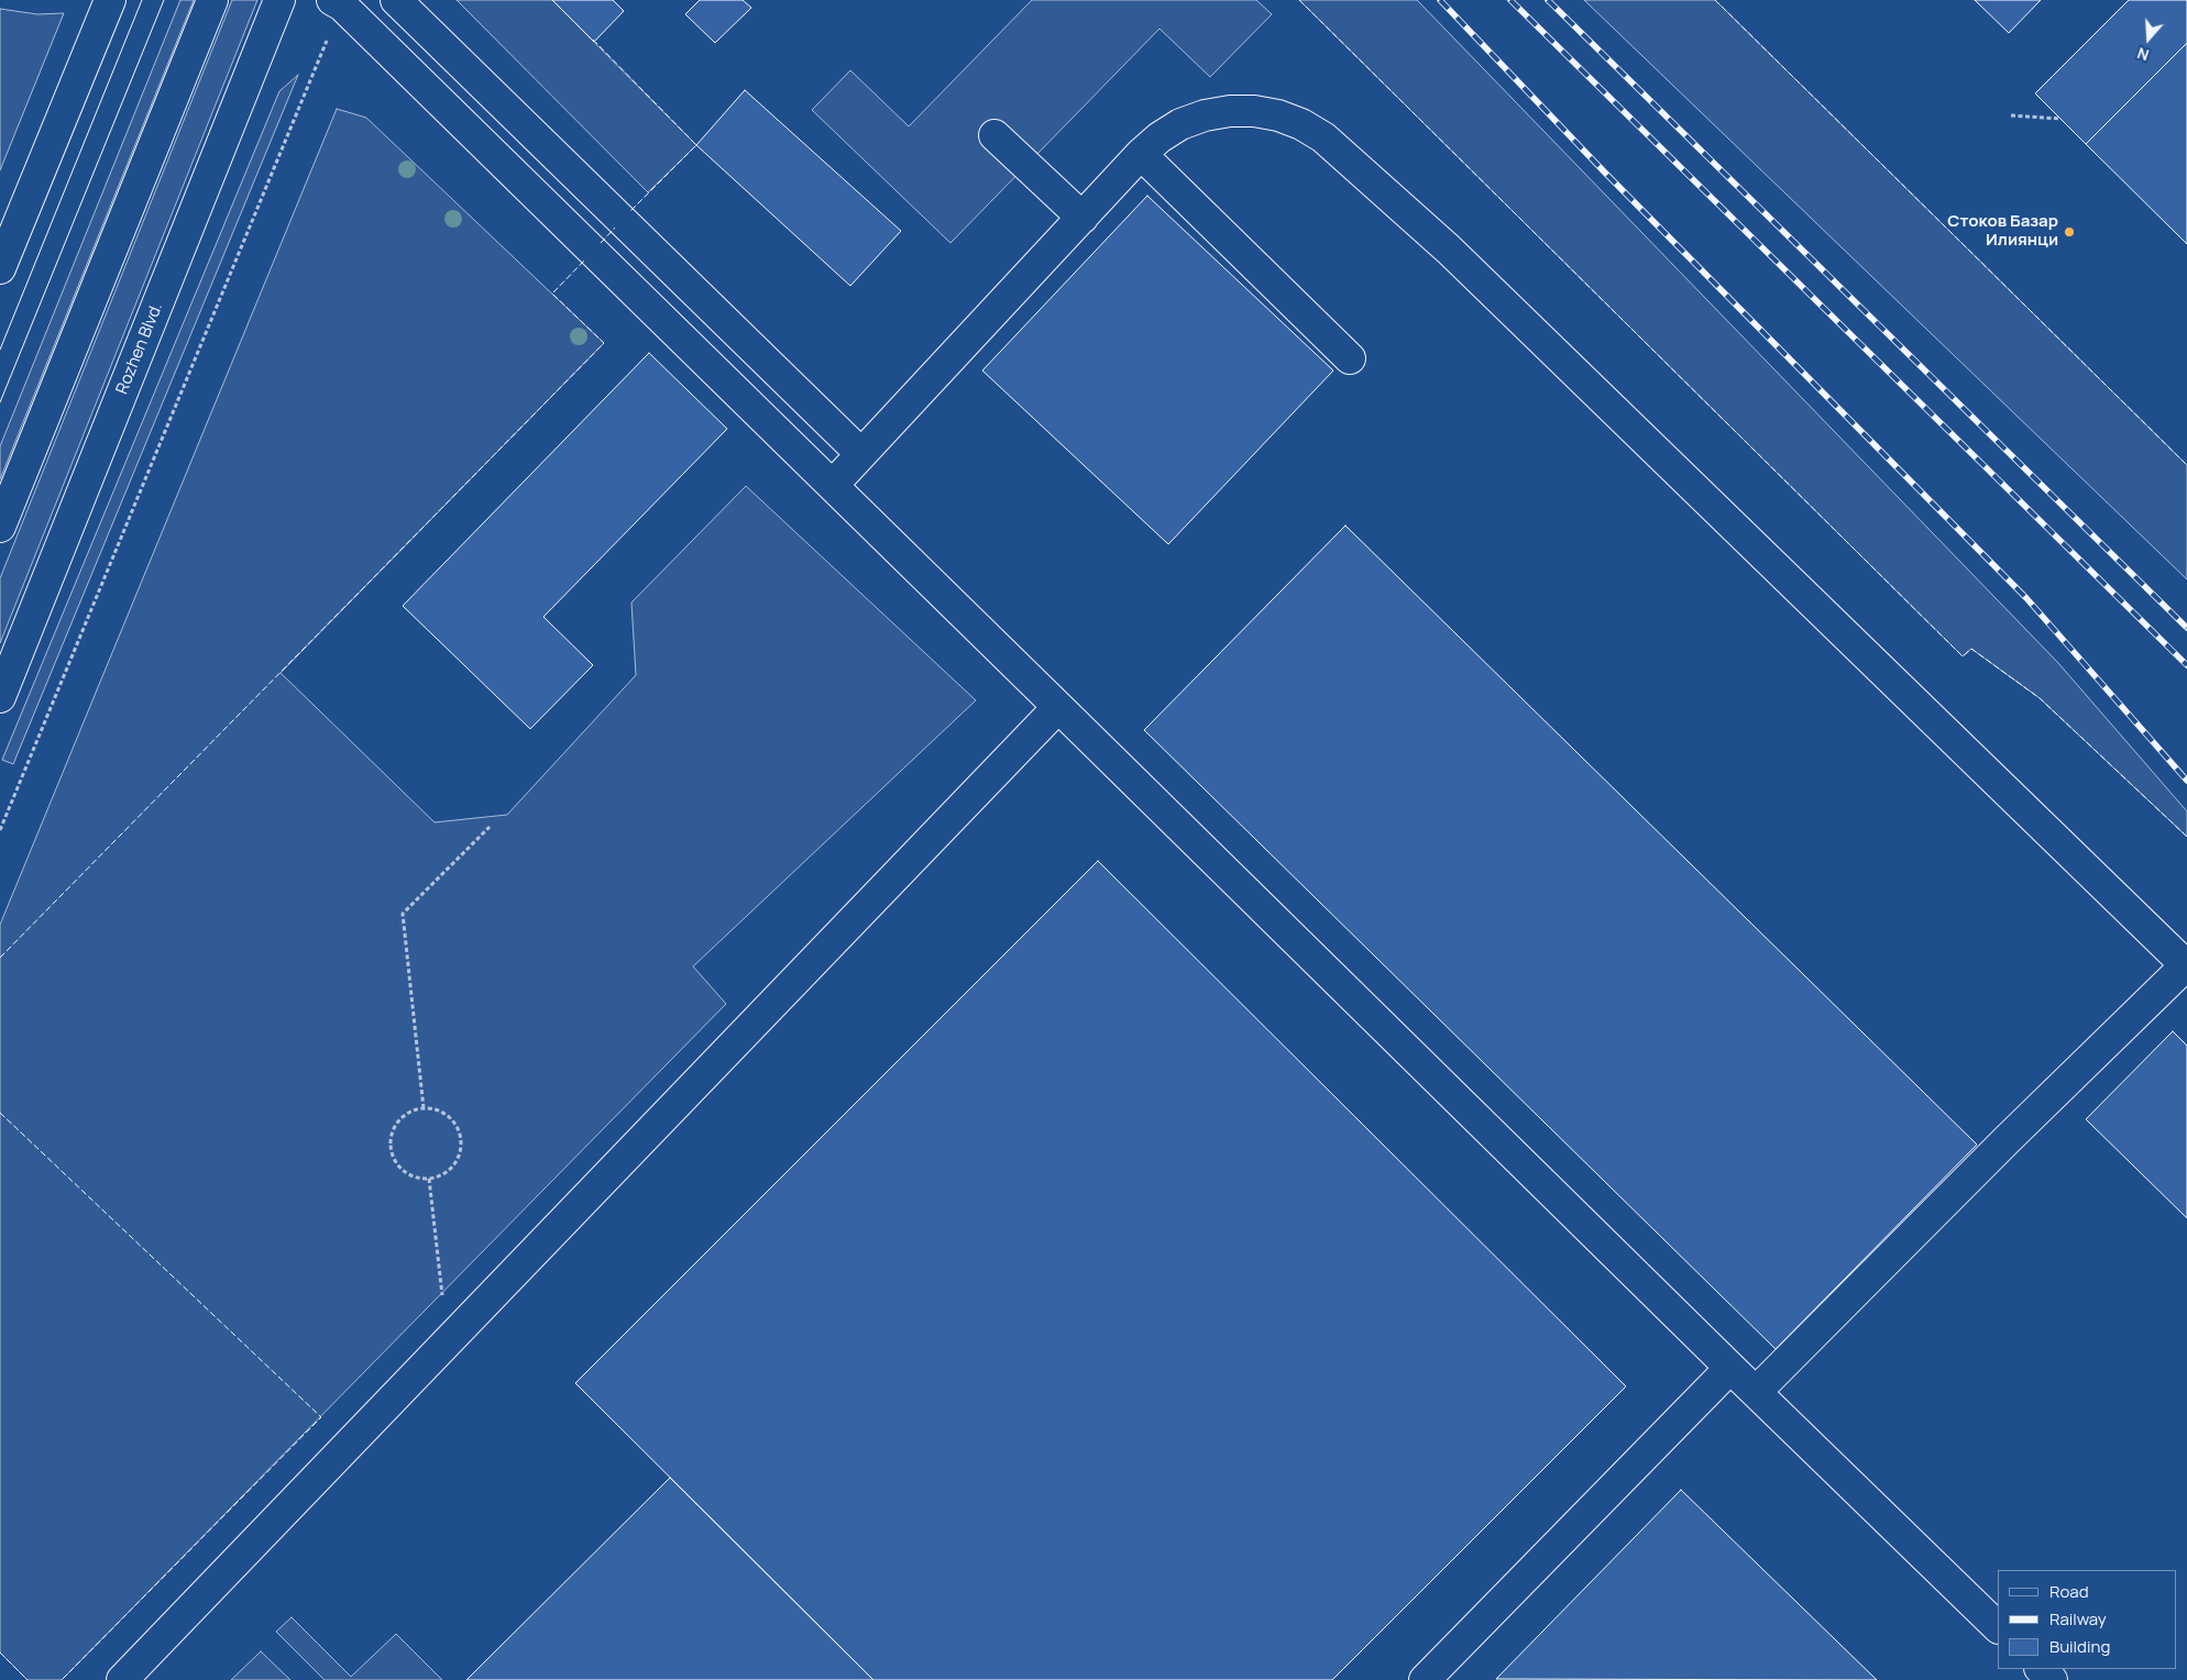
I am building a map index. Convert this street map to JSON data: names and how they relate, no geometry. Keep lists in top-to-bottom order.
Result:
{
  "streets": {
    "main road": ["Rozhen Blvd."]
  },
  "places": ["Стоков Базар Илиянци"],
  "legend": ["Road", "Railway", "Building"],
  "north": "bottom"
}
